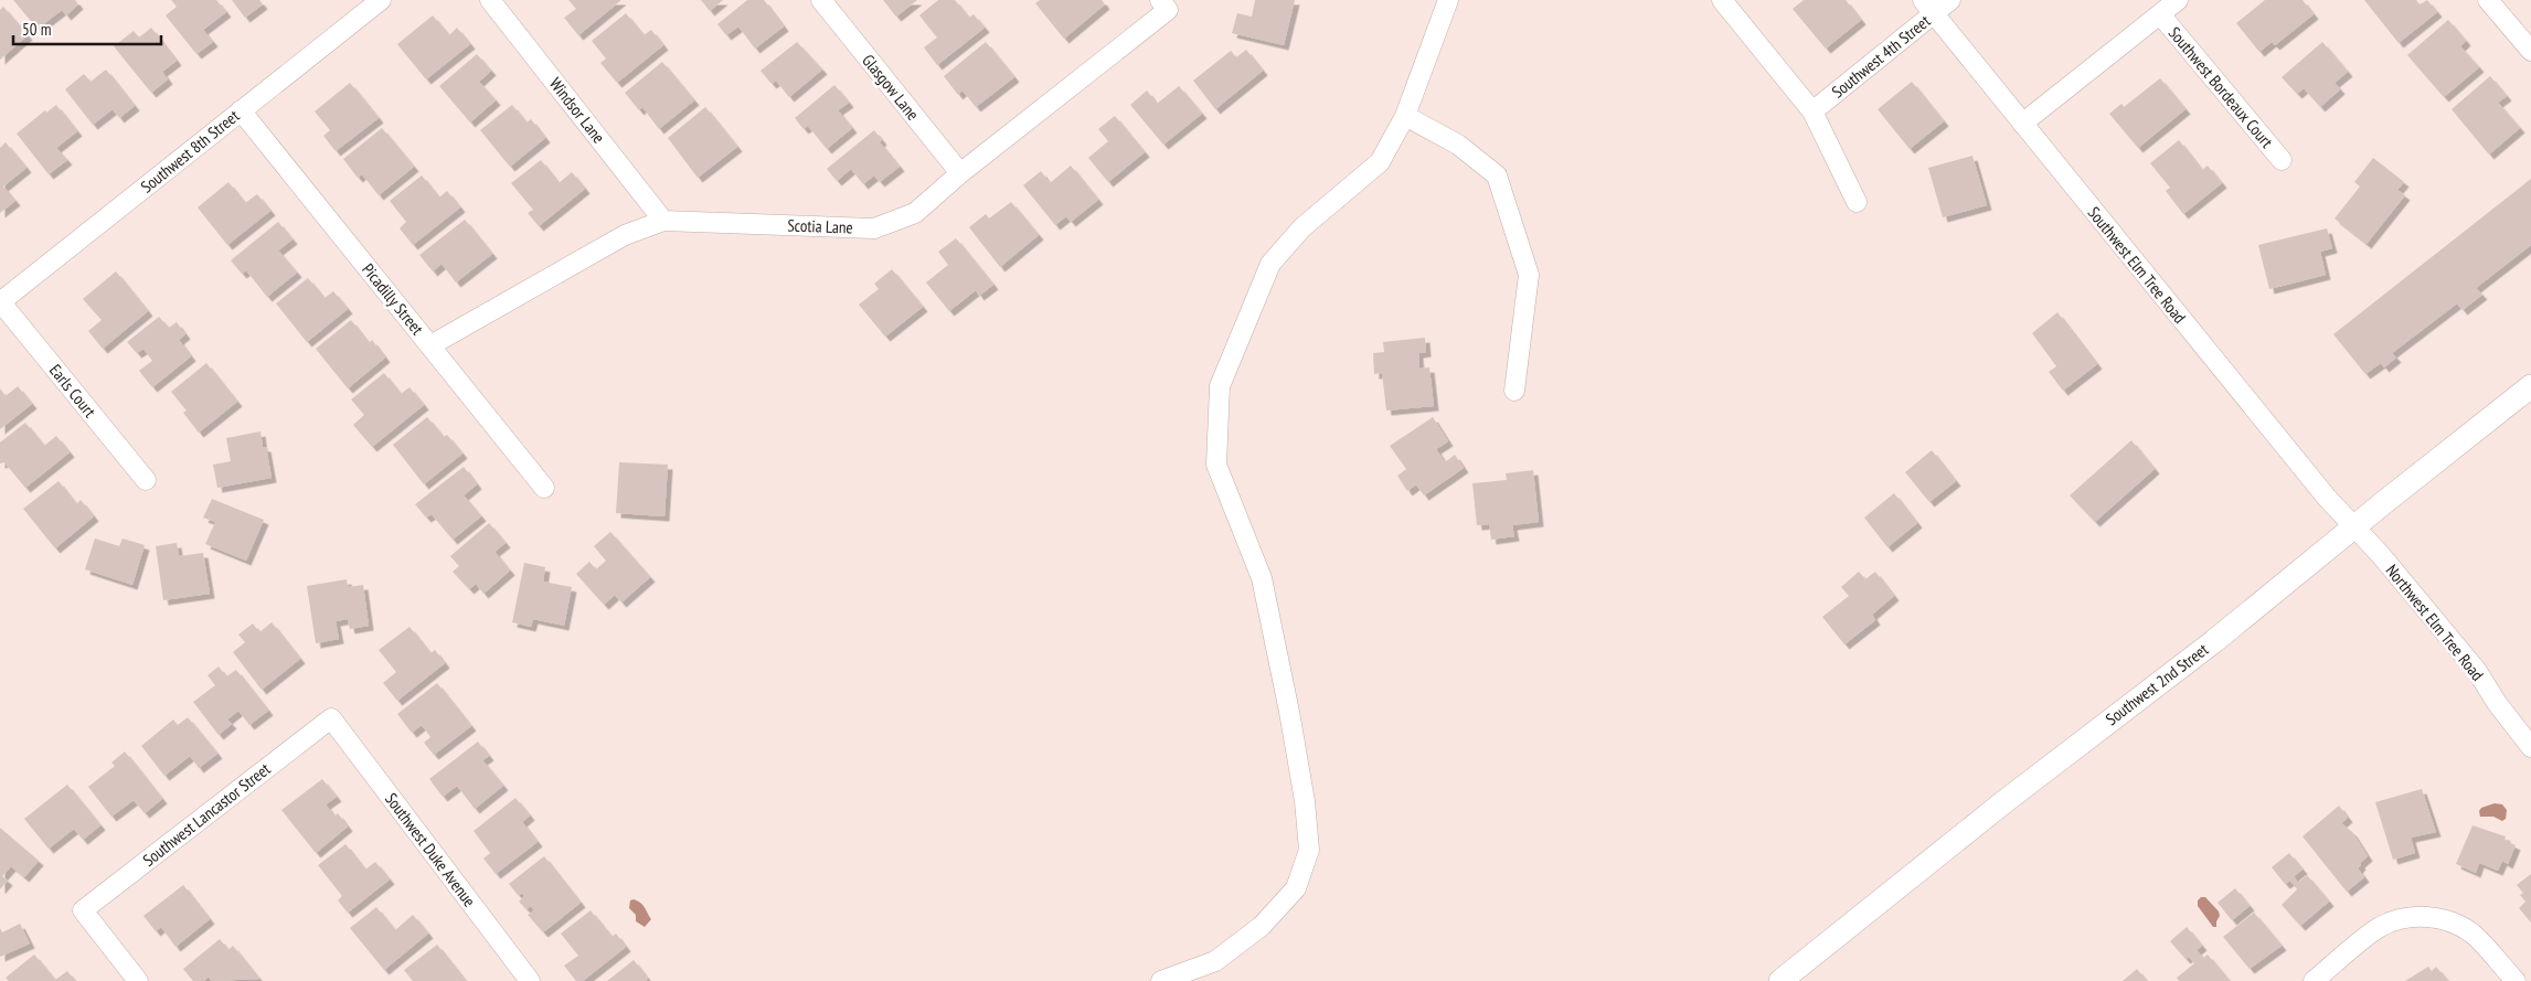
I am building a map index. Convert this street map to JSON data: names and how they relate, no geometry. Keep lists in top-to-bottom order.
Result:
{
  "streets": {
    "main road": ["Southwest 2nd Street"],
    "street": [
      "Southwest 4th Street",
      "Glasgow Lane",
      "Southwest Bordeaux Court",
      "Windsor Lane",
      "Southwest 8th Street",
      "Scotia Lane",
      "Southwest Elm Tree Road",
      "Picadilly Street",
      "Earls Court",
      "Northwest Elm Tree Road",
      "Southwest Lancastor Street",
      "Southwest Duke Avenue"
    ]
  },
  "crossings": [
    ["Southwest 4th Street", "Southwest Elm Tree Road"],
    ["Glasgow Lane", "Scotia Lane"],
    ["Windsor Lane", "Scotia Lane"],
    ["Southwest 8th Street", "Picadilly Street"],
    ["Southwest 8th Street", "Earls Court"],
    ["Scotia Lane", "Picadilly Street"],
    ["Southwest Elm Tree Road", "Northwest Elm Tree Road"],
    ["Southwest Elm Tree Road", "Southwest 2nd Street"],
    ["Northwest Elm Tree Road", "Southwest 2nd Street"],
    ["Southwest Lancastor Street", "Southwest Duke Avenue"]
  ],
  "scale_bar": "50 m"
}
